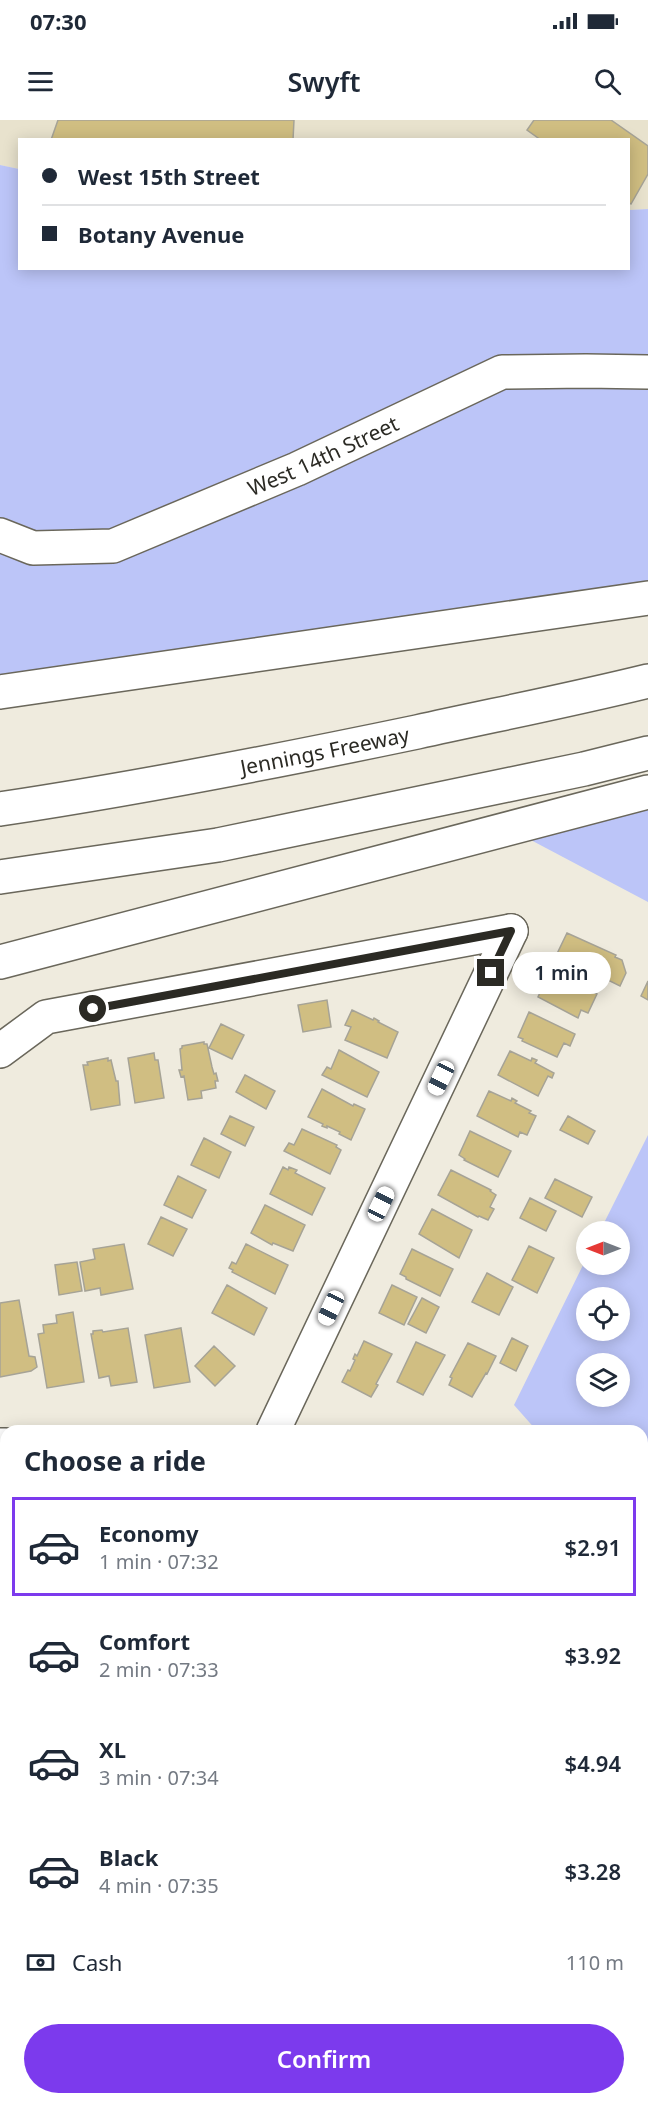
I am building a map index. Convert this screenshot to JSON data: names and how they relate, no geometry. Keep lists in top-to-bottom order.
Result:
{
  "streets": {
    "main road": ["West 14th Street", "Jennings Freeway"]
  },
  "north": "left",
  "page": {
    "status": "07:30",
    "header": "Swyft",
    "banner": ["West 15th Street", "Botany Avenue"],
    "bubble": "1 min",
    "heading": "Choose a ride",
    "list": [
      {
        "name": "Economy",
        "note": "1 min · 07:32",
        "value": "$2.91"
      },
      {
        "name": "Comfort",
        "note": "2 min · 07:33",
        "value": "$3.92"
      },
      {
        "name": "XL",
        "note": "3 min · 07:34",
        "value": "$4.94"
      },
      {
        "name": "Black",
        "note": "4 min · 07:35",
        "value": "$3.28"
      }
    ],
    "pay": ["Cash", "110 m"],
    "buttons": "Confirm"
  }
}
